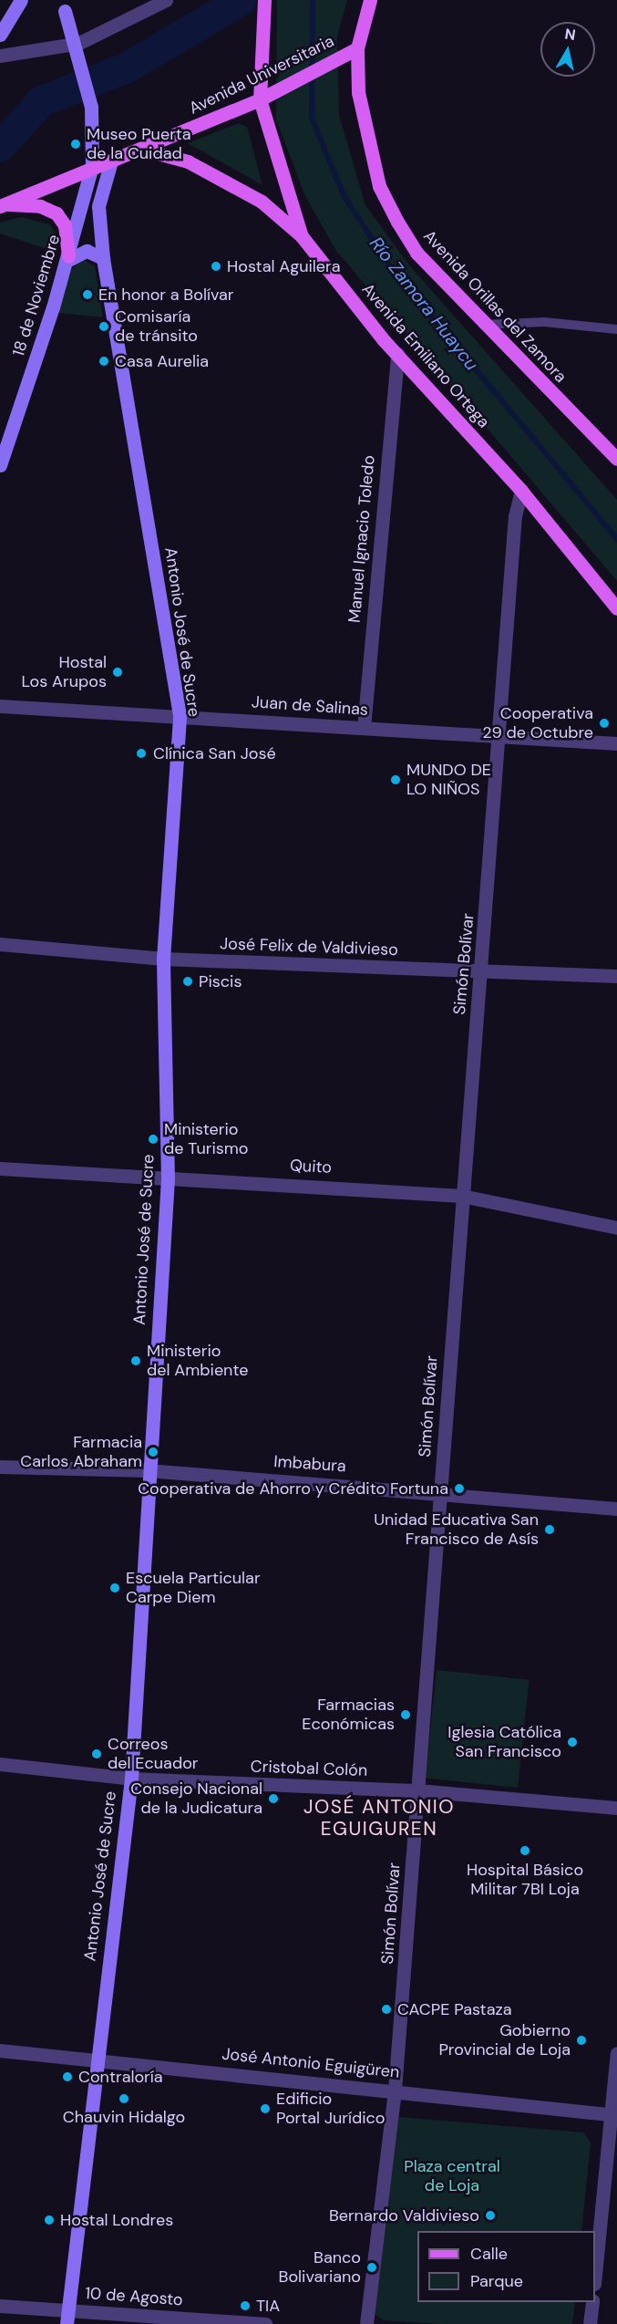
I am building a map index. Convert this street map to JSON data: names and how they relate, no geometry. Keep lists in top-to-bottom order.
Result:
{
  "streets": {
    "main road": ["Avenida Universitaria", "Avenida Orillas del Zamora", "Avenida Emiliano Ortega"],
    "street": [
      "18 de Noviembre",
      "Manuel Ignacio Toledo",
      "Antonio José de Sucre",
      "Juan de Salinas",
      "José Felix de Valdivieso",
      "Simón Bolívar",
      "Quito",
      "Imbabura",
      "Cristobal Colón",
      "José Antonio Eguigüren",
      "10 de Agosto"
    ]
  },
  "crossings": [
    ["Avenida Universitaria", "18 de Noviembre"],
    ["Avenida Universitaria", "Avenida Orillas del Zamora"],
    ["Avenida Universitaria", "Avenida Emiliano Ortega"],
    ["Avenida Universitaria", "Antonio José de Sucre"],
    ["Avenida Emiliano Ortega", "Manuel Ignacio Toledo"],
    ["Avenida Emiliano Ortega", "Simón Bolívar"],
    ["Manuel Ignacio Toledo", "Juan de Salinas"],
    ["Antonio José de Sucre", "Juan de Salinas"],
    ["Antonio José de Sucre", "José Felix de Valdivieso"],
    ["Antonio José de Sucre", "Quito"],
    ["Antonio José de Sucre", "Imbabura"],
    ["Antonio José de Sucre", "Cristobal Colón"],
    ["Antonio José de Sucre", "José Antonio Eguigüren"],
    ["Antonio José de Sucre", "10 de Agosto"],
    ["Juan de Salinas", "Simón Bolívar"],
    ["José Felix de Valdivieso", "Simón Bolívar"],
    ["Simón Bolívar", "Quito"],
    ["Simón Bolívar", "Imbabura"],
    ["Simón Bolívar", "Cristobal Colón"],
    ["Simón Bolívar", "José Antonio Eguigüren"]
  ],
  "districts": ["JOSÉ ANTONIO EGUIGUREN"],
  "water": ["Río Zamora Huaycu"],
  "parks": ["Plaza central de Loja"],
  "places": [
    "Museo Puerta de la Cuidad",
    "Hostal Aguilera",
    "En honor a Bolívar",
    "Comisaría de tránsito",
    "Casa Aurelia",
    "Hostal Los Arupos",
    "Cooperativa 29 de Octubre",
    "Clínica San José",
    "MUNDO DE LO NIÑOS",
    "Piscis",
    "Ministerio de Turismo",
    "Ministerio del Ambiente",
    "Farmacia Carlos Abraham",
    "Cooperativa de Ahorro y Crédito Fortuna",
    "Unidad Educativa San Francisco de Asís",
    "Escuela Particular Carpe Diem",
    "Farmacias Económicas",
    "Iglesia Católica San Francisco",
    "Correos del Ecuador",
    "Consejo Nacional de la Judicatura",
    "Hospital Básico Militar 7BI Loja",
    "CACPE Pastaza",
    "Gobierno Provincial de Loja",
    "Contraloría",
    "Chauvin Hidalgo",
    "Edificio Portal Jurídico",
    "Bernardo Valdivieso",
    "Hostal Londres",
    "Banco Bolivariano",
    "TIA"
  ],
  "legend": ["Calle", "Parque"],
  "north": "top"
}
